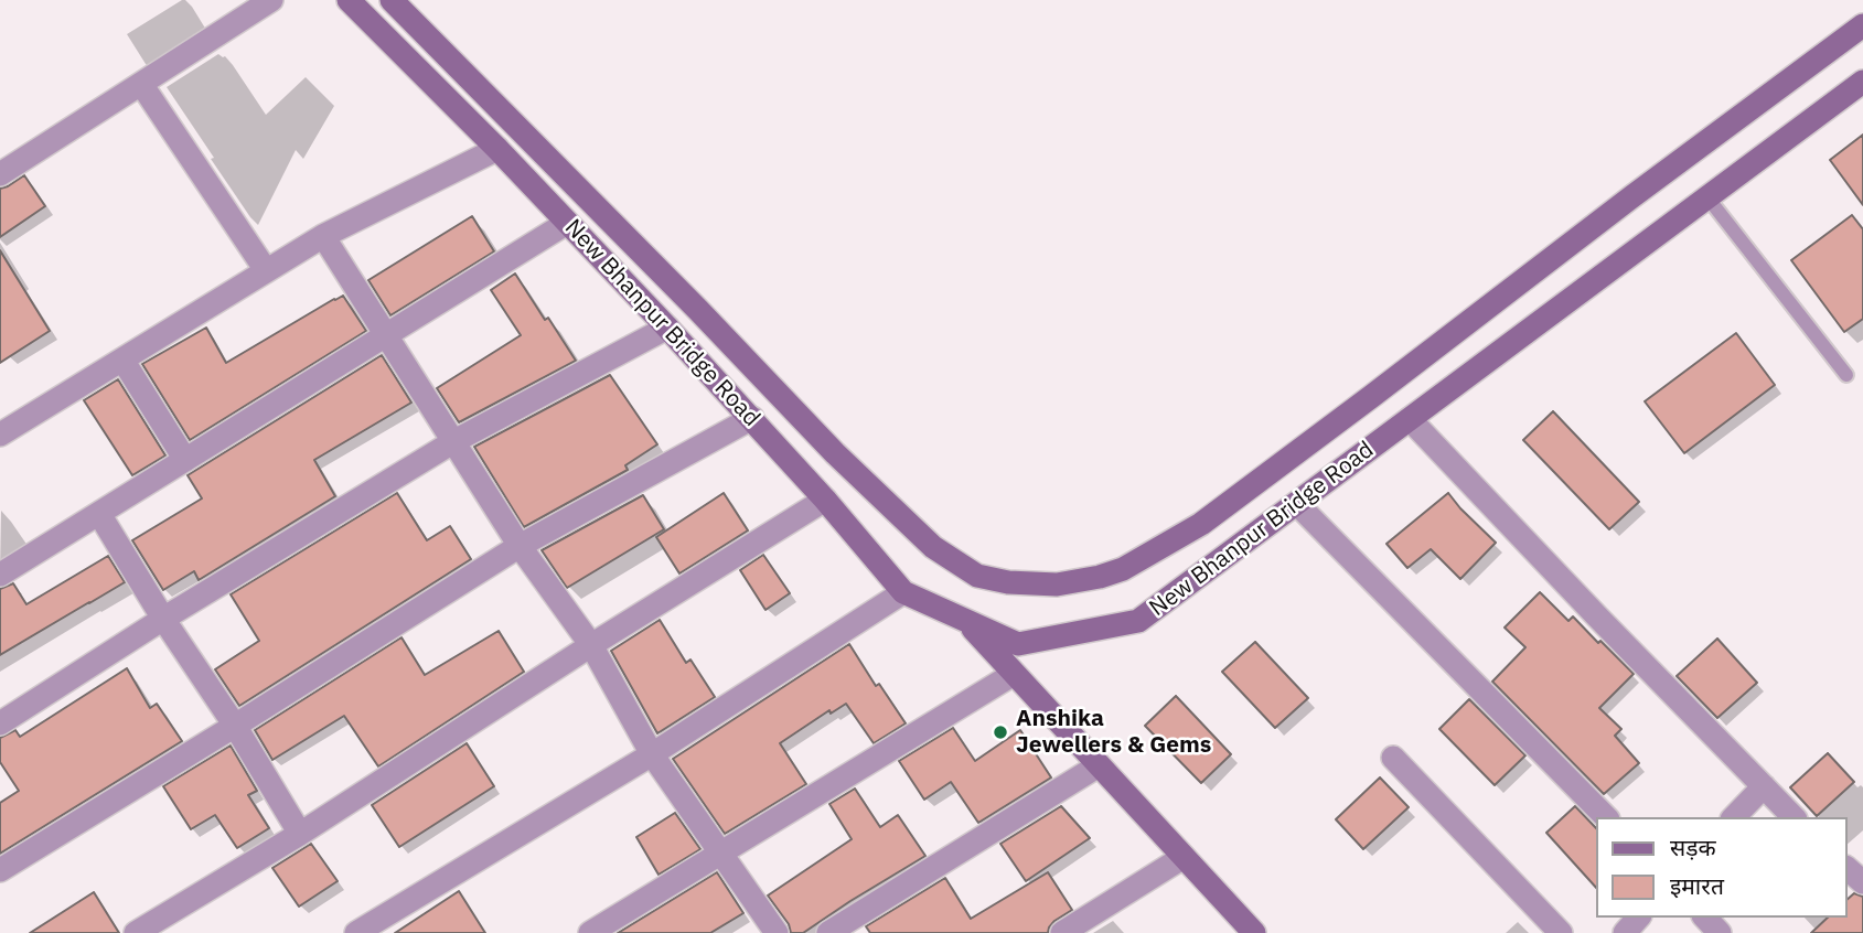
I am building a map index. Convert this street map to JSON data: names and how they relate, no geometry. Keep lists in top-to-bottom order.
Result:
{
  "streets": {
    "street": ["New Bhanpur Bridge Road"]
  },
  "places": ["Anshika Jewellers & Gems"],
  "legend": ["सड़क", "इमारत"]
}
